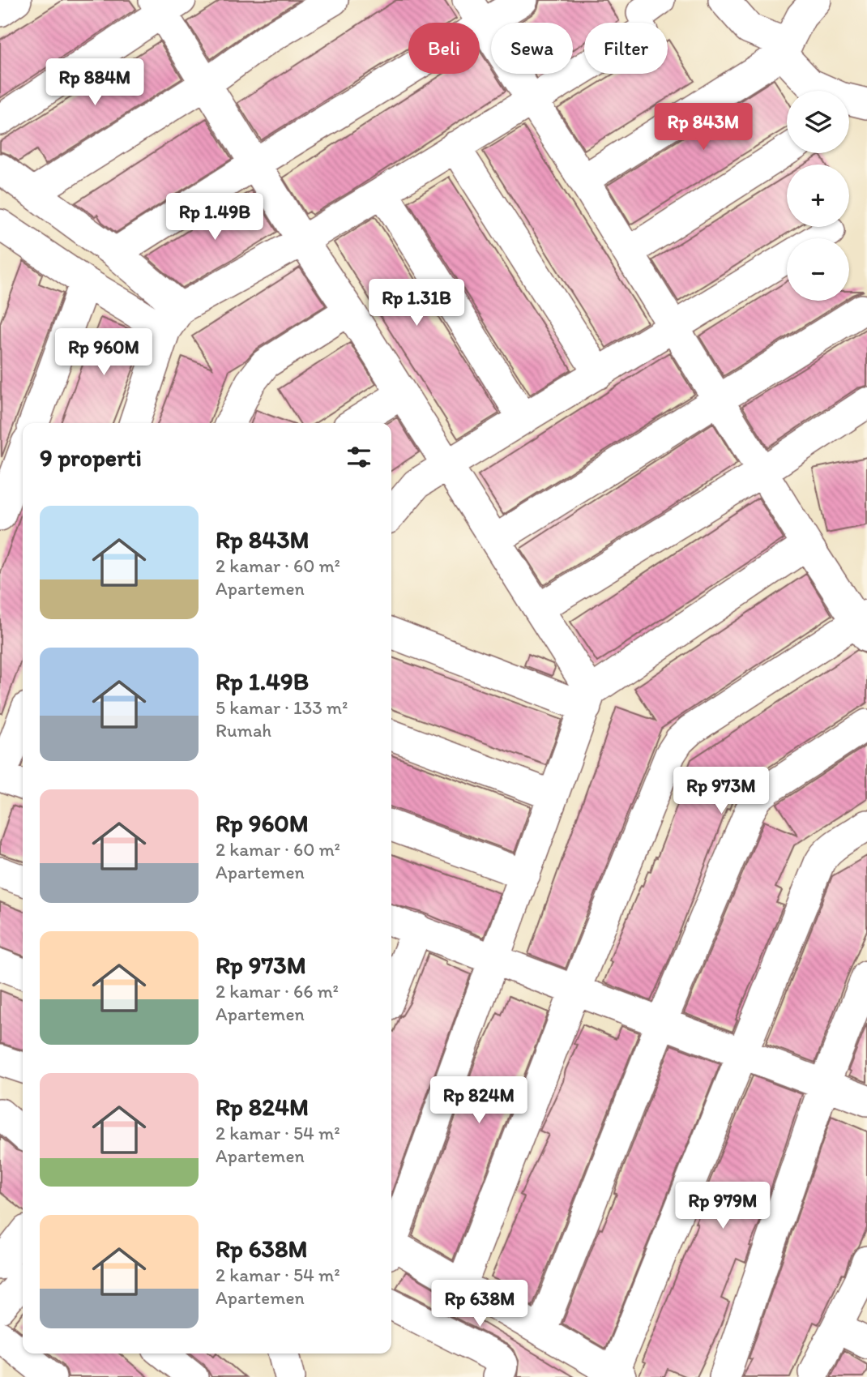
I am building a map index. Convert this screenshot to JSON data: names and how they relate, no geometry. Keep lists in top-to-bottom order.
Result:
{
  "page": {
    "chip": ["Beli", "Sewa", "Filter"],
    "price": [
      "Rp 884M",
      "Rp 843M",
      "Rp 1.49B",
      "Rp 1.31B",
      "Rp 960M",
      "Rp 973M",
      "Rp 824M",
      "Rp 979M",
      "Rp 638M"
    ],
    "map_buttons": ["+", "−"],
    "heading": "9 properti",
    "list": [
      {
        "name": "Rp 843M",
        "note": "2 kamar · 60 m² · Apartemen"
      },
      {
        "name": "Rp 1.49B",
        "note": "5 kamar · 133 m² · Rumah"
      },
      {
        "name": "Rp 960M",
        "note": "2 kamar · 60 m² · Apartemen"
      },
      {
        "name": "Rp 973M",
        "note": "2 kamar · 66 m² · Apartemen"
      },
      {
        "name": "Rp 824M",
        "note": "2 kamar · 54 m² · Apartemen"
      },
      {
        "name": "Rp 638M",
        "note": "2 kamar · 54 m² · Apartemen"
      }
    ]
  }
}
